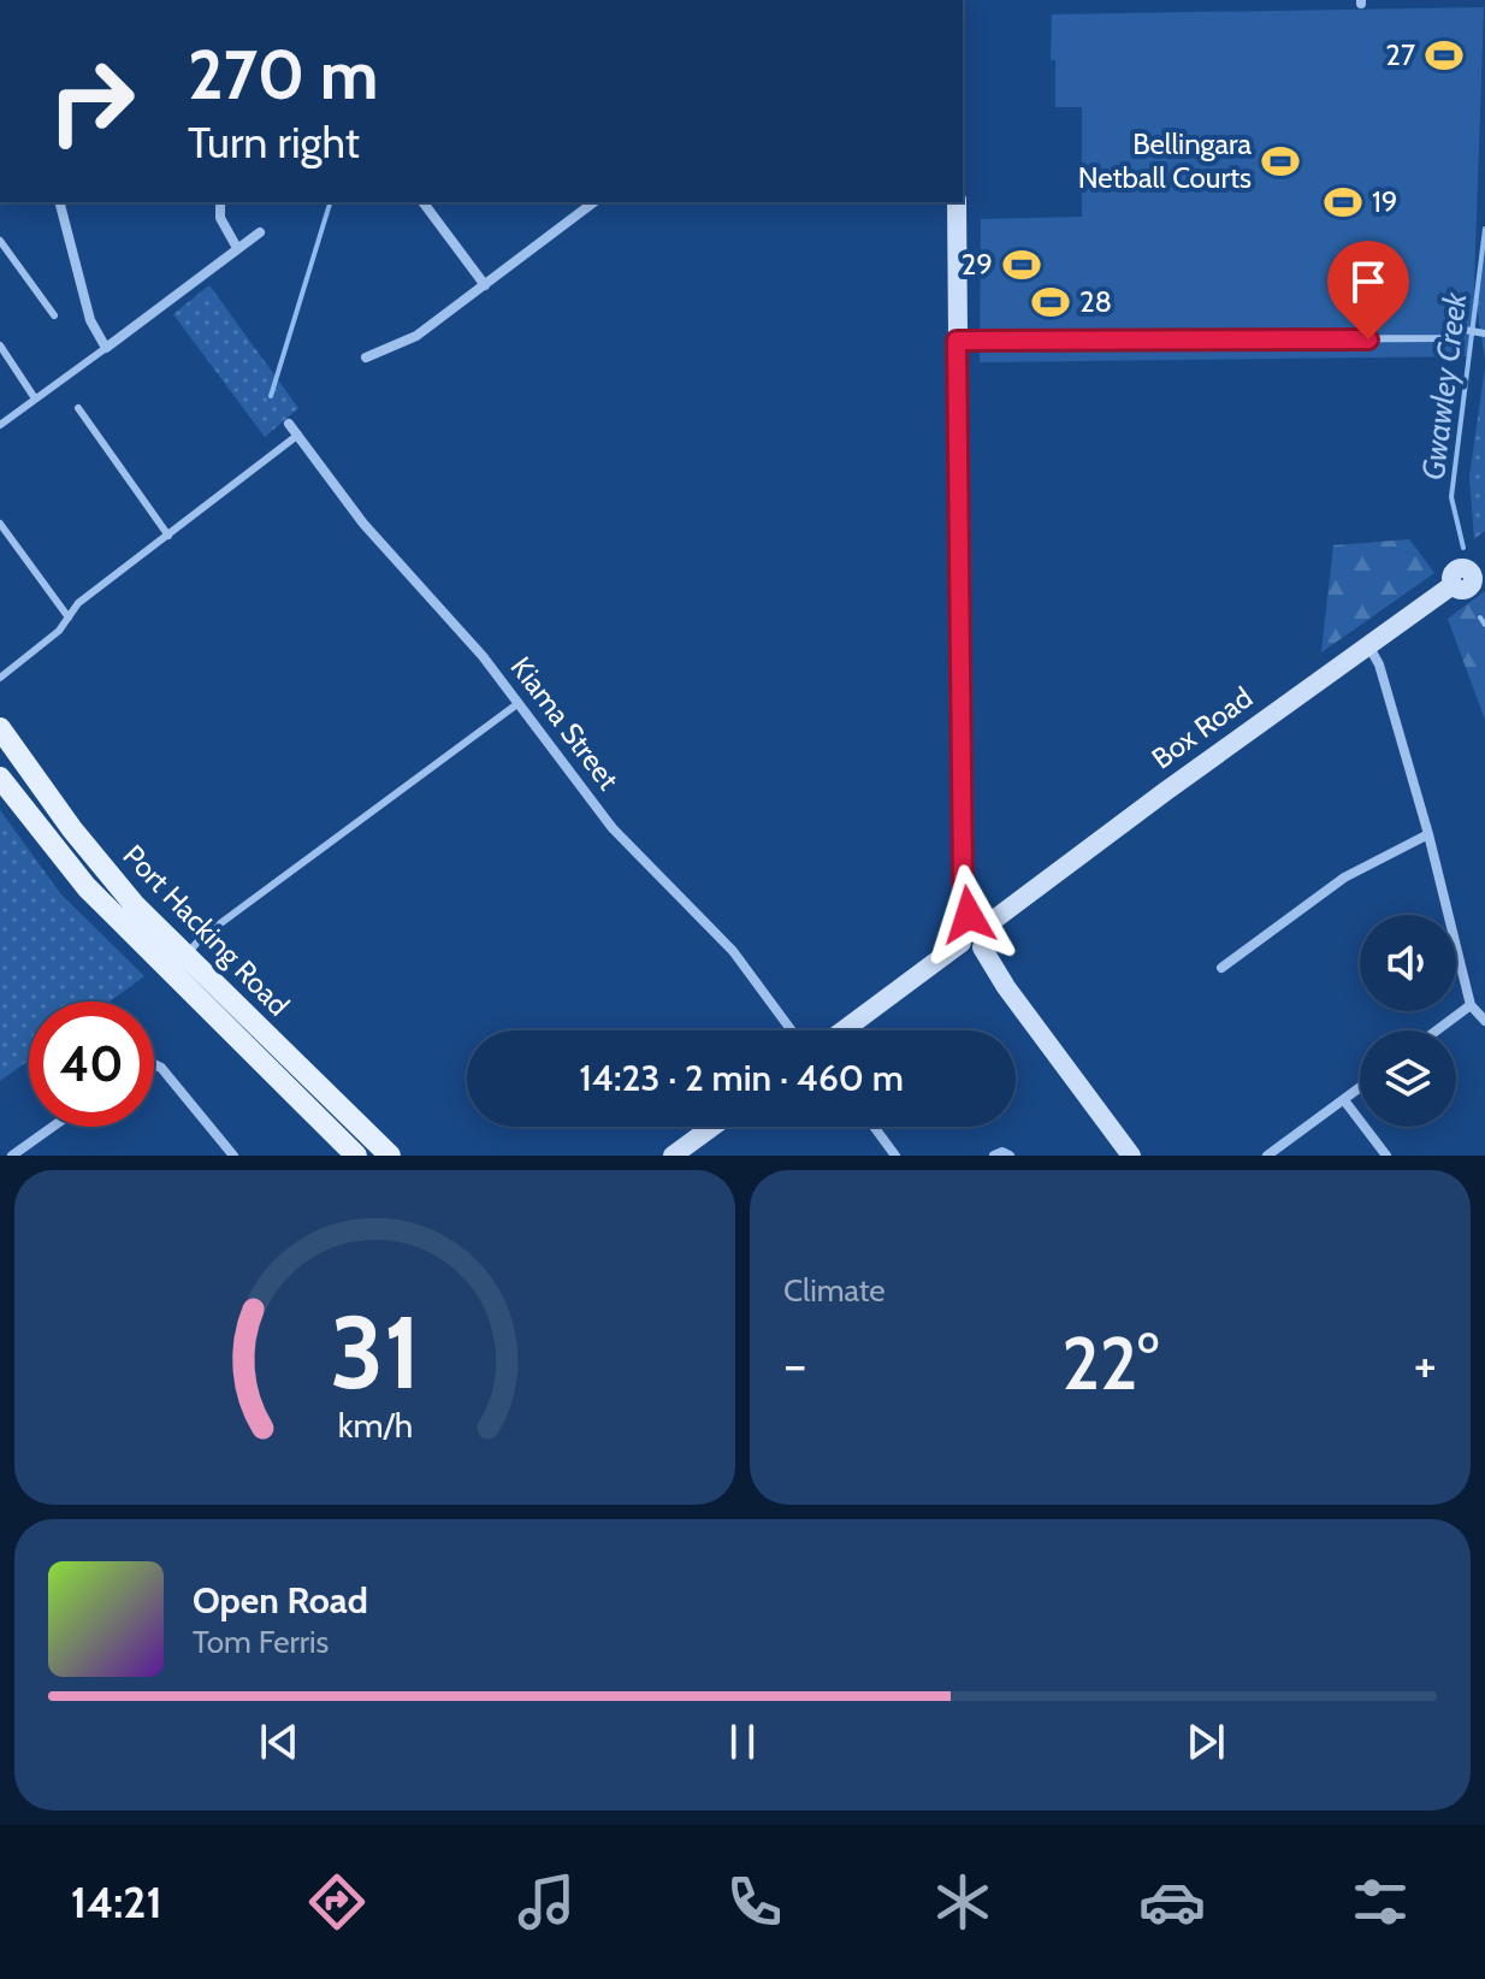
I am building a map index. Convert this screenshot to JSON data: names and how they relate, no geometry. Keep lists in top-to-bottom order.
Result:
{
  "streets": {
    "main road": ["Port Hacking Road"],
    "street": ["Kiama Street", "Box Road"]
  },
  "water": ["Gwawley Creek"],
  "places": {
    "sports": [
      "27",
      "Bellingara Netball Courts",
      "19",
      "29",
      "28"
    ]
  },
  "page": {
    "turn": ["270 m", "Turn right"],
    "limit": "40",
    "trip": "14:23 · 2 min · 460 m",
    "tile": "Climate",
    "heat": ["−", "22°", "+"],
    "song": ["Open Road", "Tom Ferris"],
    "tabs": "14:21",
    "gauge": ["31", "km/h"]
  }
}
